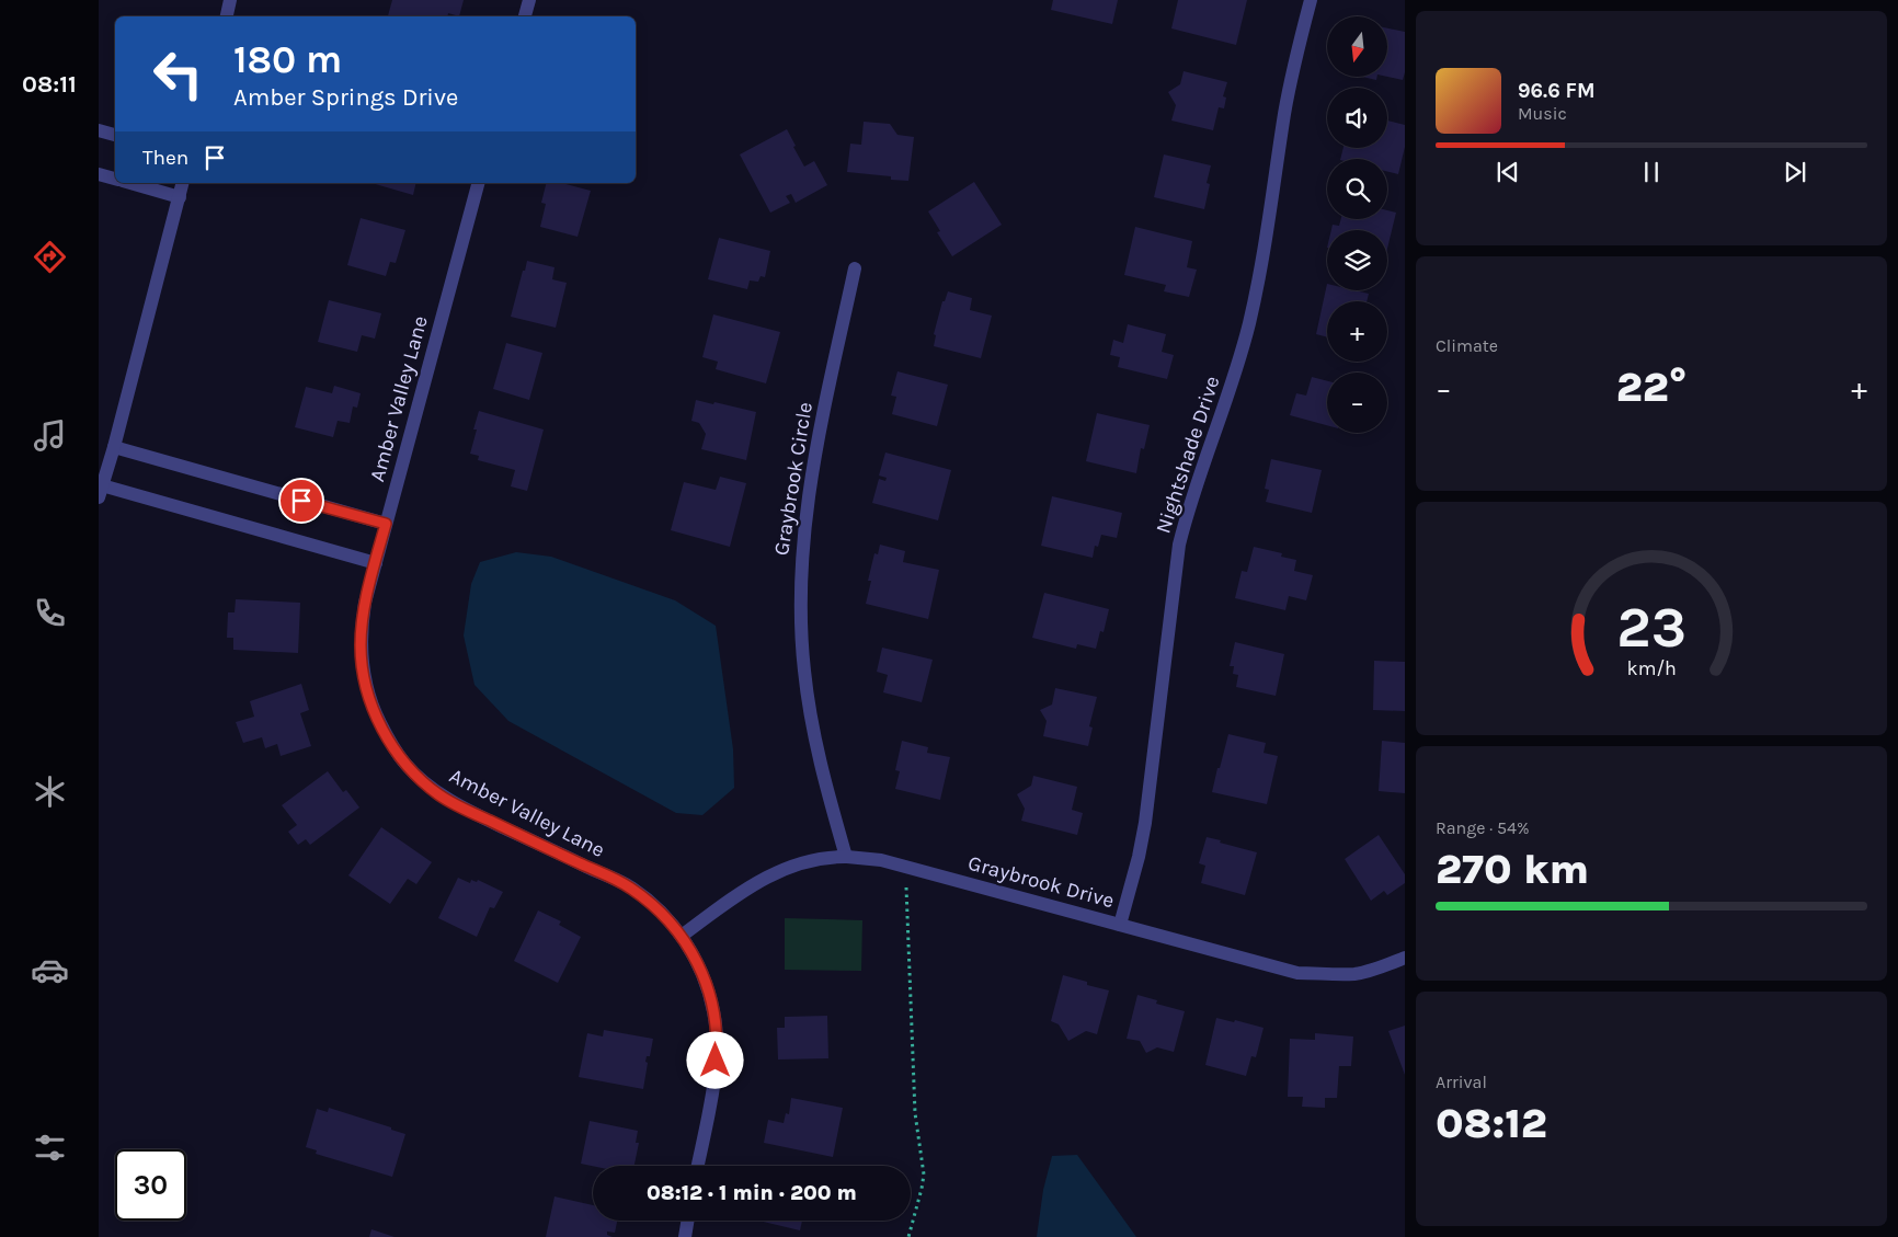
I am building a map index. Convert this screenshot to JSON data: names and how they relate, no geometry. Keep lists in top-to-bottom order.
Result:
{
  "streets": {
    "street": [
      "Amber Valley Lane",
      "Nightshade Drive",
      "Graybrook Circle",
      "Graybrook Drive"
    ]
  },
  "crossings": [
    ["Amber Valley Lane", "Graybrook Drive"],
    ["Nightshade Drive", "Graybrook Drive"],
    ["Graybrook Circle", "Graybrook Drive"]
  ],
  "north": "bottom",
  "page": {
    "tabs": "08:11",
    "map_buttons": ["+", "−"],
    "turn": ["180 m", "Amber Springs Drive"],
    "song": ["96.6 FM", "Music"],
    "then": "Then",
    "tile": [
      "Climate",
      ["Range · 54%", "270 km"],
      ["Arrival", "08:12"]
    ],
    "heat": ["−", "22°", "+"],
    "limit": "30",
    "trip": "08:12 · 1 min · 200 m",
    "gauge": ["23", "km/h"]
  }
}
